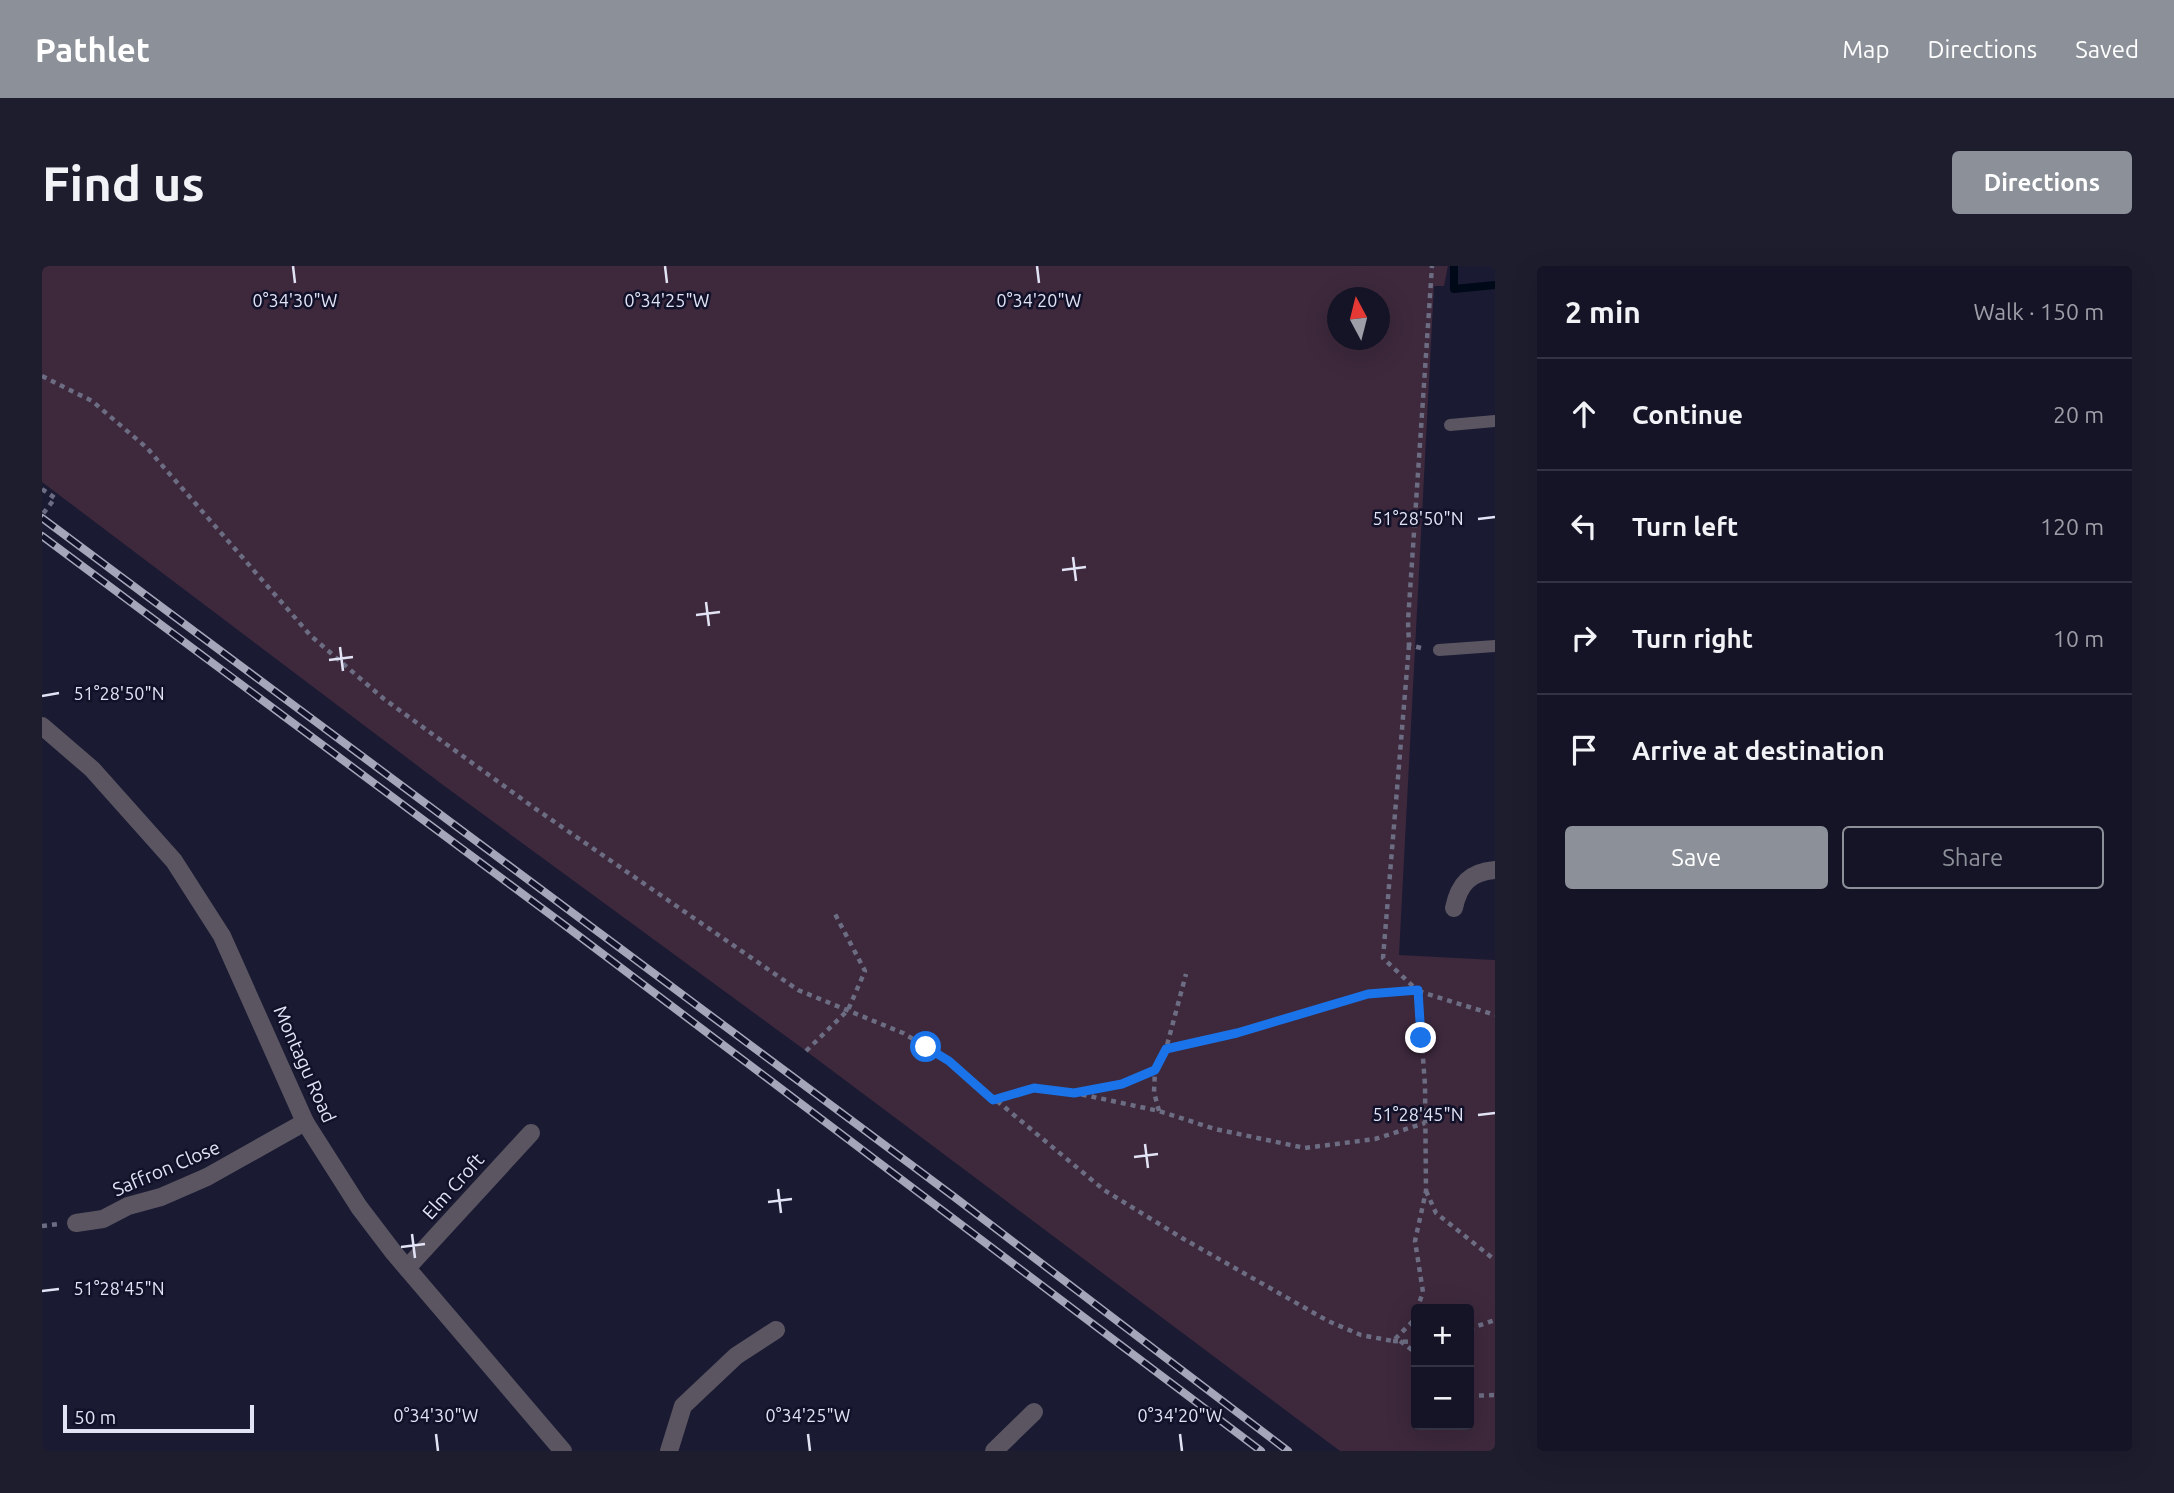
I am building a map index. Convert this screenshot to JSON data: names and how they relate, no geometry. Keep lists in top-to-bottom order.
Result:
{
  "streets": {
    "street": ["Montagu Road", "Saffron Close", "Elm Croft"]
  },
  "crossings": [
    ["Montagu Road", "Saffron Close"],
    ["Montagu Road", "Elm Croft"]
  ],
  "scale_bar": "50 m",
  "north": "top",
  "page": {
    "header": "Pathlet",
    "nav": ["Map", "Directions", "Saved"],
    "buttons": [
      "Directions",
      ["Save", "Share"]
    ],
    "title": "Find us",
    "heading": ["2 min", "Walk · 150 m"],
    "list": [
      ["Continue", "20 m"],
      ["Turn left", "120 m"],
      ["Turn right", "10 m"],
      "Arrive at destination"
    ],
    "map_buttons": ["+", "−"],
    "scale": "50 m"
  },
  "coordinates": [
    "0°34'30\"W",
    "0°34'25\"W",
    "0°34'20\"W",
    "51°28'50\"N",
    "51°28'45\"N"
  ]
}
